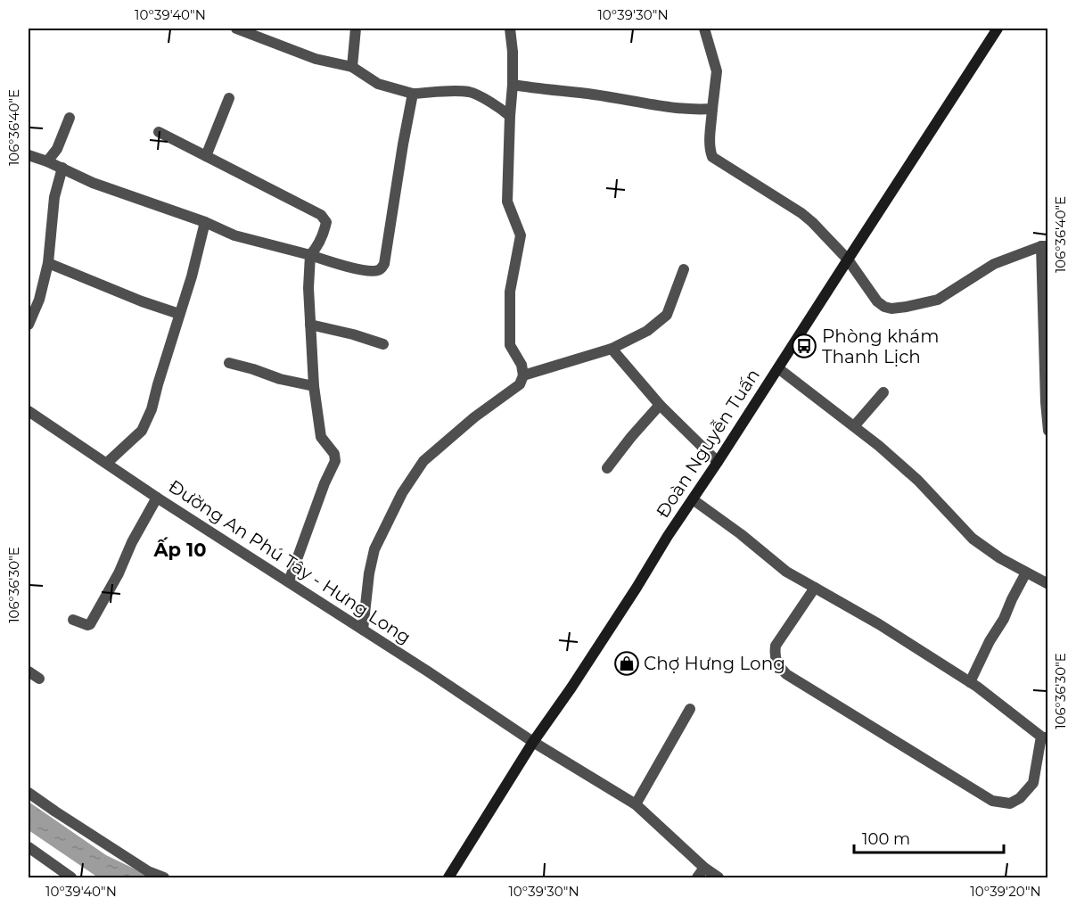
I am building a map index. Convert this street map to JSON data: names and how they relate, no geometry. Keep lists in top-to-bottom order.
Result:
{
  "streets": {
    "main road": ["Đoàn Nguyễn Tuấn"],
    "street": ["Đường An Phú Tây - Hưng Long"]
  },
  "crossings": [
    ["Đoàn Nguyễn Tuấn", "Đường An Phú Tây - Hưng Long"]
  ],
  "districts": ["Ấp 10"],
  "places": {
    "bus stop": ["Phòng khám Thanh Lịch"],
    "shop": ["Chợ Hưng Long"]
  },
  "scale_bar": "100 m",
  "coordinates": [
    "10°39'40\"N",
    "10°39'30\"N",
    "106°36'40\"E",
    "106°36'30\"E",
    "10°39'20\"N"
  ]
}
